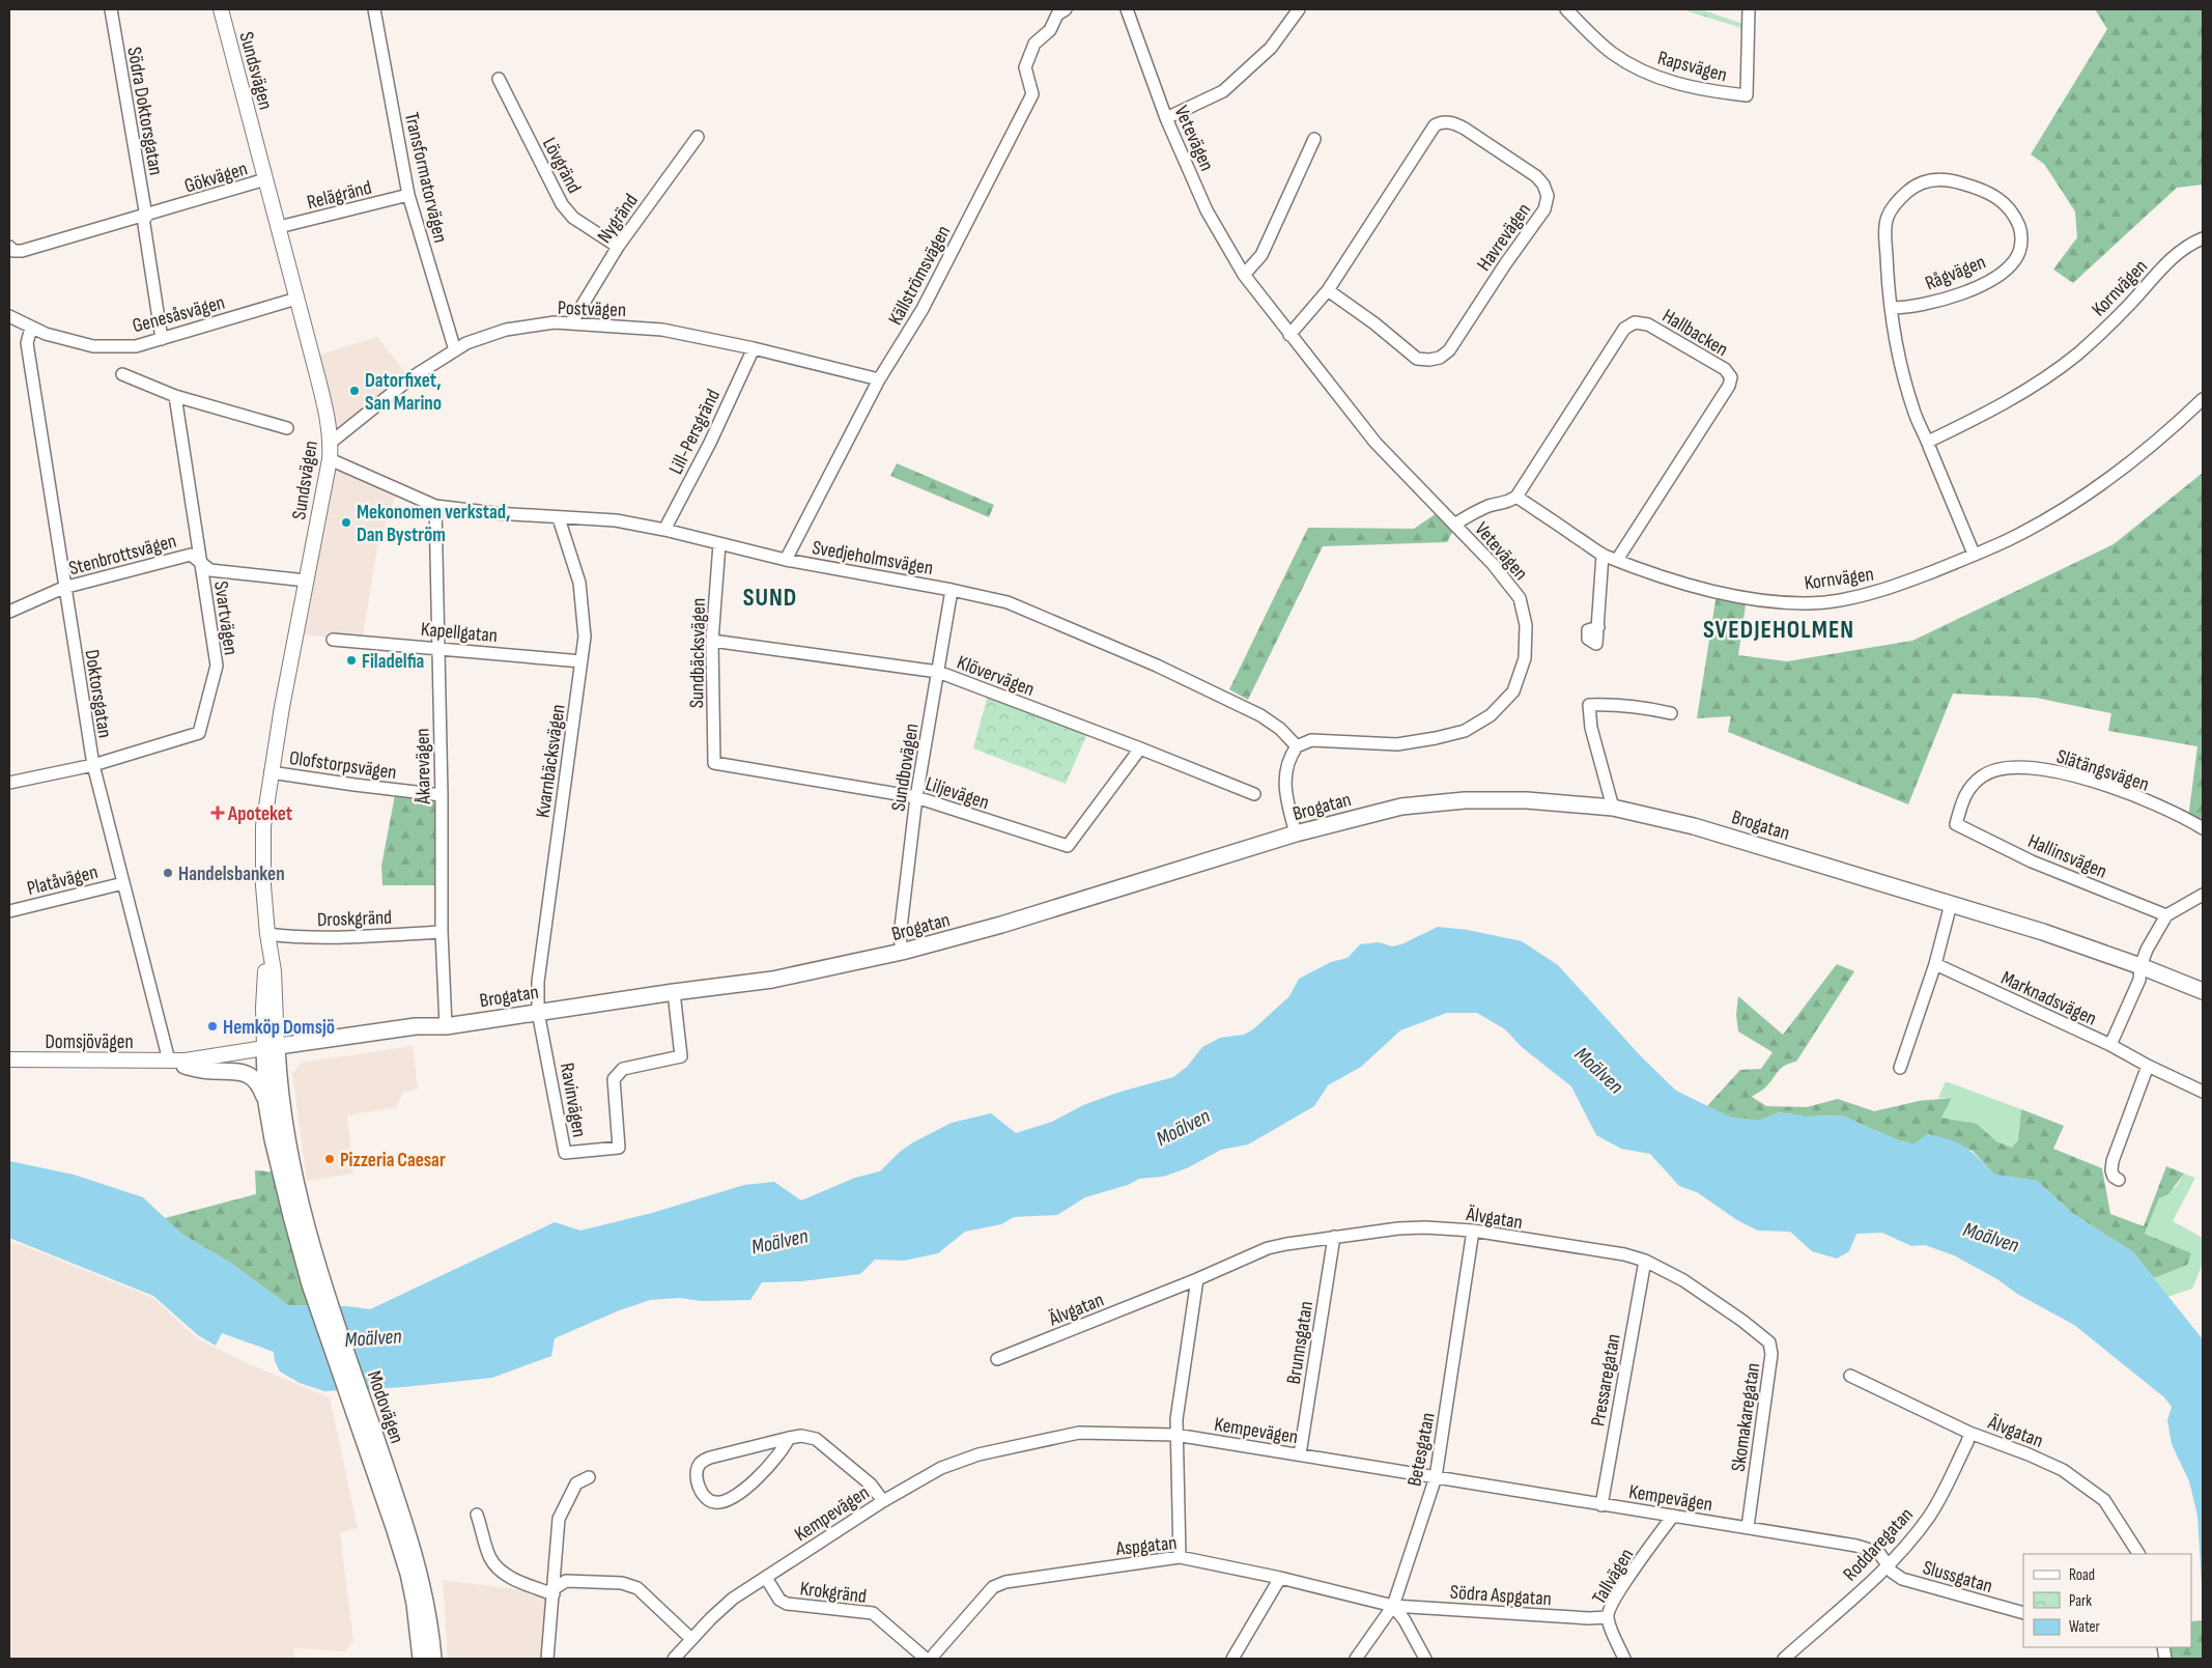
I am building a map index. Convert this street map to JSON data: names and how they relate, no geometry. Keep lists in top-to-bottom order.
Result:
{
  "streets": {
    "main road": ["Brogatan", "Modovägen"],
    "street": [
      "Rapsvägen",
      "Sundsvägen",
      "Södra Doktorsgatan",
      "Vetevägen",
      "Lövgränd",
      "Gökvägen",
      "Transformatorvägen",
      "Relägränd",
      "Nygränd",
      "Havrevägen",
      "Rågvägen",
      "Källströmsvägen",
      "Kornvägen",
      "Postvägen",
      "Genesåsvägen",
      "Hallbacken",
      "Lill-Persgränd",
      "Stenbrottsvägen",
      "Svedjeholmsvägen",
      "Svartvägen",
      "Kapellgatan",
      "Sundbäcksvägen",
      "Klövervägen",
      "Doktorsgatan",
      "Kvarnbäcksvägen",
      "Olofstorpsvägen",
      "Åkarevägen",
      "Sundbovägen",
      "Slätängsvägen",
      "Liljevägen",
      "Hallinsvägen",
      "Platåvägen",
      "Droskgränd",
      "Marknadsvägen",
      "Domsjövägen",
      "Ravinvägen",
      "Älvgatan",
      "Brunnsgatan",
      "Pressaregatan",
      "Skomakaregatan",
      "Kempevägen",
      "Betesgatan",
      "Roddaregatan",
      "Aspgatan",
      "Tallvägen",
      "Slussgatan",
      "Krokgränd",
      "Södra Aspgatan"
    ]
  },
  "crossings": [
    ["Sundsvägen", "Gökvägen"],
    ["Sundsvägen", "Relägränd"],
    ["Sundsvägen", "Postvägen"],
    ["Sundsvägen", "Genesåsvägen"],
    ["Sundsvägen", "Stenbrottsvägen"],
    ["Sundsvägen", "Svedjeholmsvägen"],
    ["Sundsvägen", "Olofstorpsvägen"],
    ["Sundsvägen", "Brogatan"],
    ["Sundsvägen", "Droskgränd"],
    ["Sundsvägen", "Domsjövägen"],
    ["Sundsvägen", "Modovägen"],
    ["Södra Doktorsgatan", "Gökvägen"],
    ["Södra Doktorsgatan", "Genesåsvägen"],
    ["Vetevägen", "Havrevägen"],
    ["Vetevägen", "Svedjeholmsvägen"],
    ["Lövgränd", "Nygränd"],
    ["Transformatorvägen", "Relägränd"],
    ["Transformatorvägen", "Postvägen"],
    ["Nygränd", "Postvägen"],
    ["Rågvägen", "Kornvägen"],
    ["Källströmsvägen", "Postvägen"],
    ["Källströmsvägen", "Svedjeholmsvägen"],
    ["Kornvägen", "Hallbacken"],
    ["Postvägen", "Lill-Persgränd"],
    ["Genesåsvägen", "Doktorsgatan"],
    ["Lill-Persgränd", "Svedjeholmsvägen"],
    ["Stenbrottsvägen", "Svartvägen"],
    ["Stenbrottsvägen", "Doktorsgatan"],
    ["Svedjeholmsvägen", "Sundbäcksvägen"],
    ["Svedjeholmsvägen", "Kvarnbäcksvägen"],
    ["Svedjeholmsvägen", "Åkarevägen"],
    ["Svedjeholmsvägen", "Sundbovägen"],
    ["Svartvägen", "Doktorsgatan"],
    ["Kapellgatan", "Kvarnbäcksvägen"],
    ["Kapellgatan", "Åkarevägen"],
    ["Sundbäcksvägen", "Klövervägen"],
    ["Sundbäcksvägen", "Liljevägen"],
    ["Klövervägen", "Sundbovägen"],
    ["Klövervägen", "Liljevägen"],
    ["Doktorsgatan", "Platåvägen"],
    ["Doktorsgatan", "Domsjövägen"],
    ["Kvarnbäcksvägen", "Brogatan"],
    ["Kvarnbäcksvägen", "Ravinvägen"],
    ["Olofstorpsvägen", "Åkarevägen"],
    ["Åkarevägen", "Brogatan"],
    ["Åkarevägen", "Droskgränd"],
    ["Sundbovägen", "Liljevägen"],
    ["Sundbovägen", "Brogatan"],
    ["Slätängsvägen", "Hallinsvägen"],
    ["Brogatan", "Domsjövägen"],
    ["Brogatan", "Ravinvägen"],
    ["Brogatan", "Modovägen"],
    ["Domsjövägen", "Modovägen"],
    ["Älvgatan", "Brunnsgatan"],
    ["Älvgatan", "Pressaregatan"],
    ["Älvgatan", "Skomakaregatan"],
    ["Älvgatan", "Betesgatan"],
    ["Älvgatan", "Roddaregatan"],
    ["Brunnsgatan", "Kempevägen"],
    ["Pressaregatan", "Kempevägen"],
    ["Skomakaregatan", "Kempevägen"],
    ["Kempevägen", "Betesgatan"],
    ["Kempevägen", "Roddaregatan"],
    ["Kempevägen", "Tallvägen"],
    ["Kempevägen", "Slussgatan"],
    ["Kempevägen", "Krokgränd"],
    ["Betesgatan", "Aspgatan"],
    ["Betesgatan", "Södra Aspgatan"],
    ["Roddaregatan", "Slussgatan"],
    ["Aspgatan", "Södra Aspgatan"],
    ["Tallvägen", "Södra Aspgatan"]
  ],
  "districts": ["SUND", "SVEDJEHOLMEN"],
  "water": ["Moälven"],
  "places": {
    "other": [
      "Datorfixet, San Marino",
      "Mekonomen verkstad, Dan Byström",
      "Filadelfia",
      "Handelsbanken",
      "Hemköp Domsjö",
      "Pizzeria Caesar"
    ],
    "health": ["Apoteket"]
  },
  "legend": ["Road", "Park", "Water"]
}
